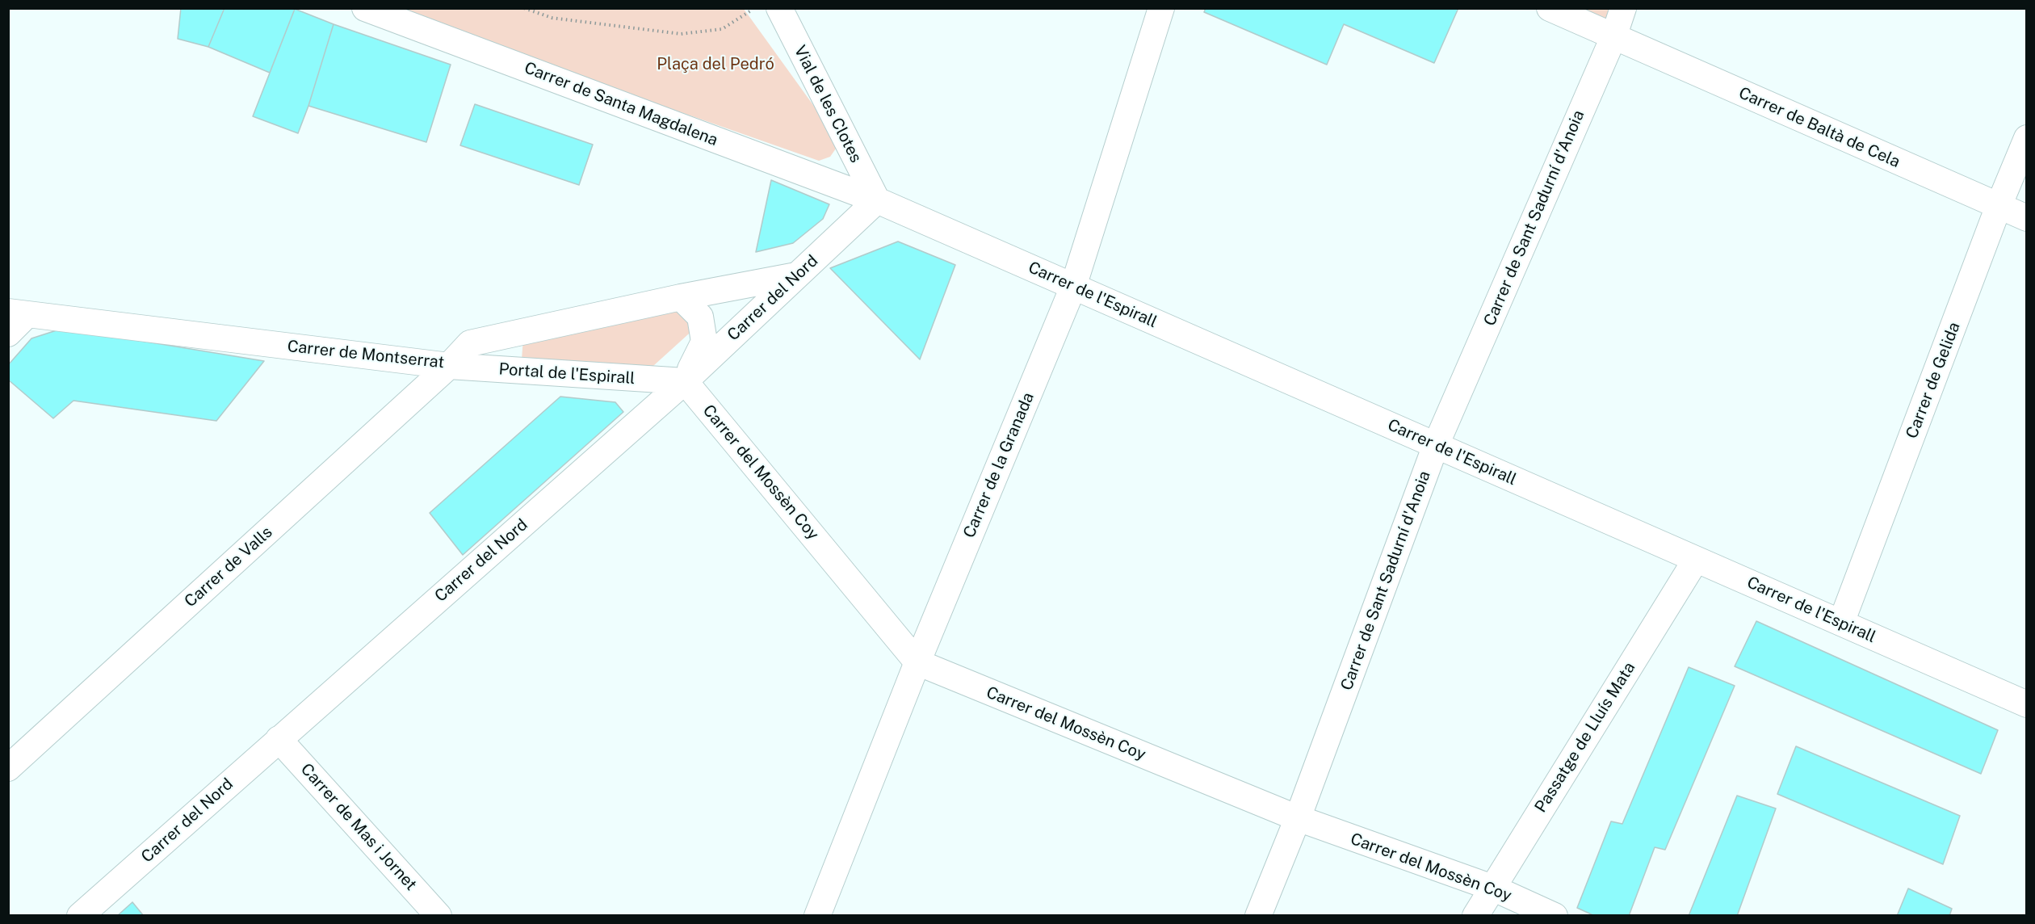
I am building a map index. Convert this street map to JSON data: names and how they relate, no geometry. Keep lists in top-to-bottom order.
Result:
{
  "streets": {
    "street": [
      "Carrer de Santa Magdalena",
      "Vial de les Clotes",
      "Carrer de Baltà de Cela",
      "Carrer de Sant Sadurní d'Anoia",
      "Carrer de l'Espirall",
      "Carrer del Nord",
      "Carrer de Montserrat",
      "Portal de l'Espirall",
      "Carrer de Gelida",
      "Carrer de la Granada",
      "Carrer del Mossèn Coy",
      "Carrer de Valls",
      "Passatge de Lluís Mata",
      "Carrer de Mas i Jornet"
    ]
  },
  "crossings": [
    ["Carrer de Santa Magdalena", "Vial de les Clotes"],
    ["Carrer de Santa Magdalena", "Carrer de l'Espirall"],
    ["Carrer de Santa Magdalena", "Carrer del Nord"],
    ["Vial de les Clotes", "Carrer de l'Espirall"],
    ["Vial de les Clotes", "Carrer del Nord"],
    ["Carrer de Baltà de Cela", "Carrer de Sant Sadurní d'Anoia"],
    ["Carrer de Baltà de Cela", "Carrer de Gelida"],
    ["Carrer de Sant Sadurní d'Anoia", "Carrer de l'Espirall"],
    ["Carrer de Sant Sadurní d'Anoia", "Carrer del Mossèn Coy"],
    ["Carrer de l'Espirall", "Carrer del Nord"],
    ["Carrer de l'Espirall", "Carrer de Gelida"],
    ["Carrer de l'Espirall", "Carrer de la Granada"],
    ["Carrer de l'Espirall", "Passatge de Lluís Mata"],
    ["Carrer del Nord", "Carrer de Montserrat"],
    ["Carrer del Nord", "Portal de l'Espirall"],
    ["Carrer del Nord", "Carrer del Mossèn Coy"],
    ["Carrer del Nord", "Carrer de Mas i Jornet"],
    ["Carrer de Montserrat", "Portal de l'Espirall"],
    ["Carrer de Montserrat", "Carrer de Valls"],
    ["Portal de l'Espirall", "Carrer del Mossèn Coy"],
    ["Portal de l'Espirall", "Carrer de Valls"],
    ["Carrer de la Granada", "Carrer del Mossèn Coy"],
    ["Carrer del Mossèn Coy", "Passatge de Lluís Mata"]
  ],
  "parks": ["Plaça del Pedró"]
}
